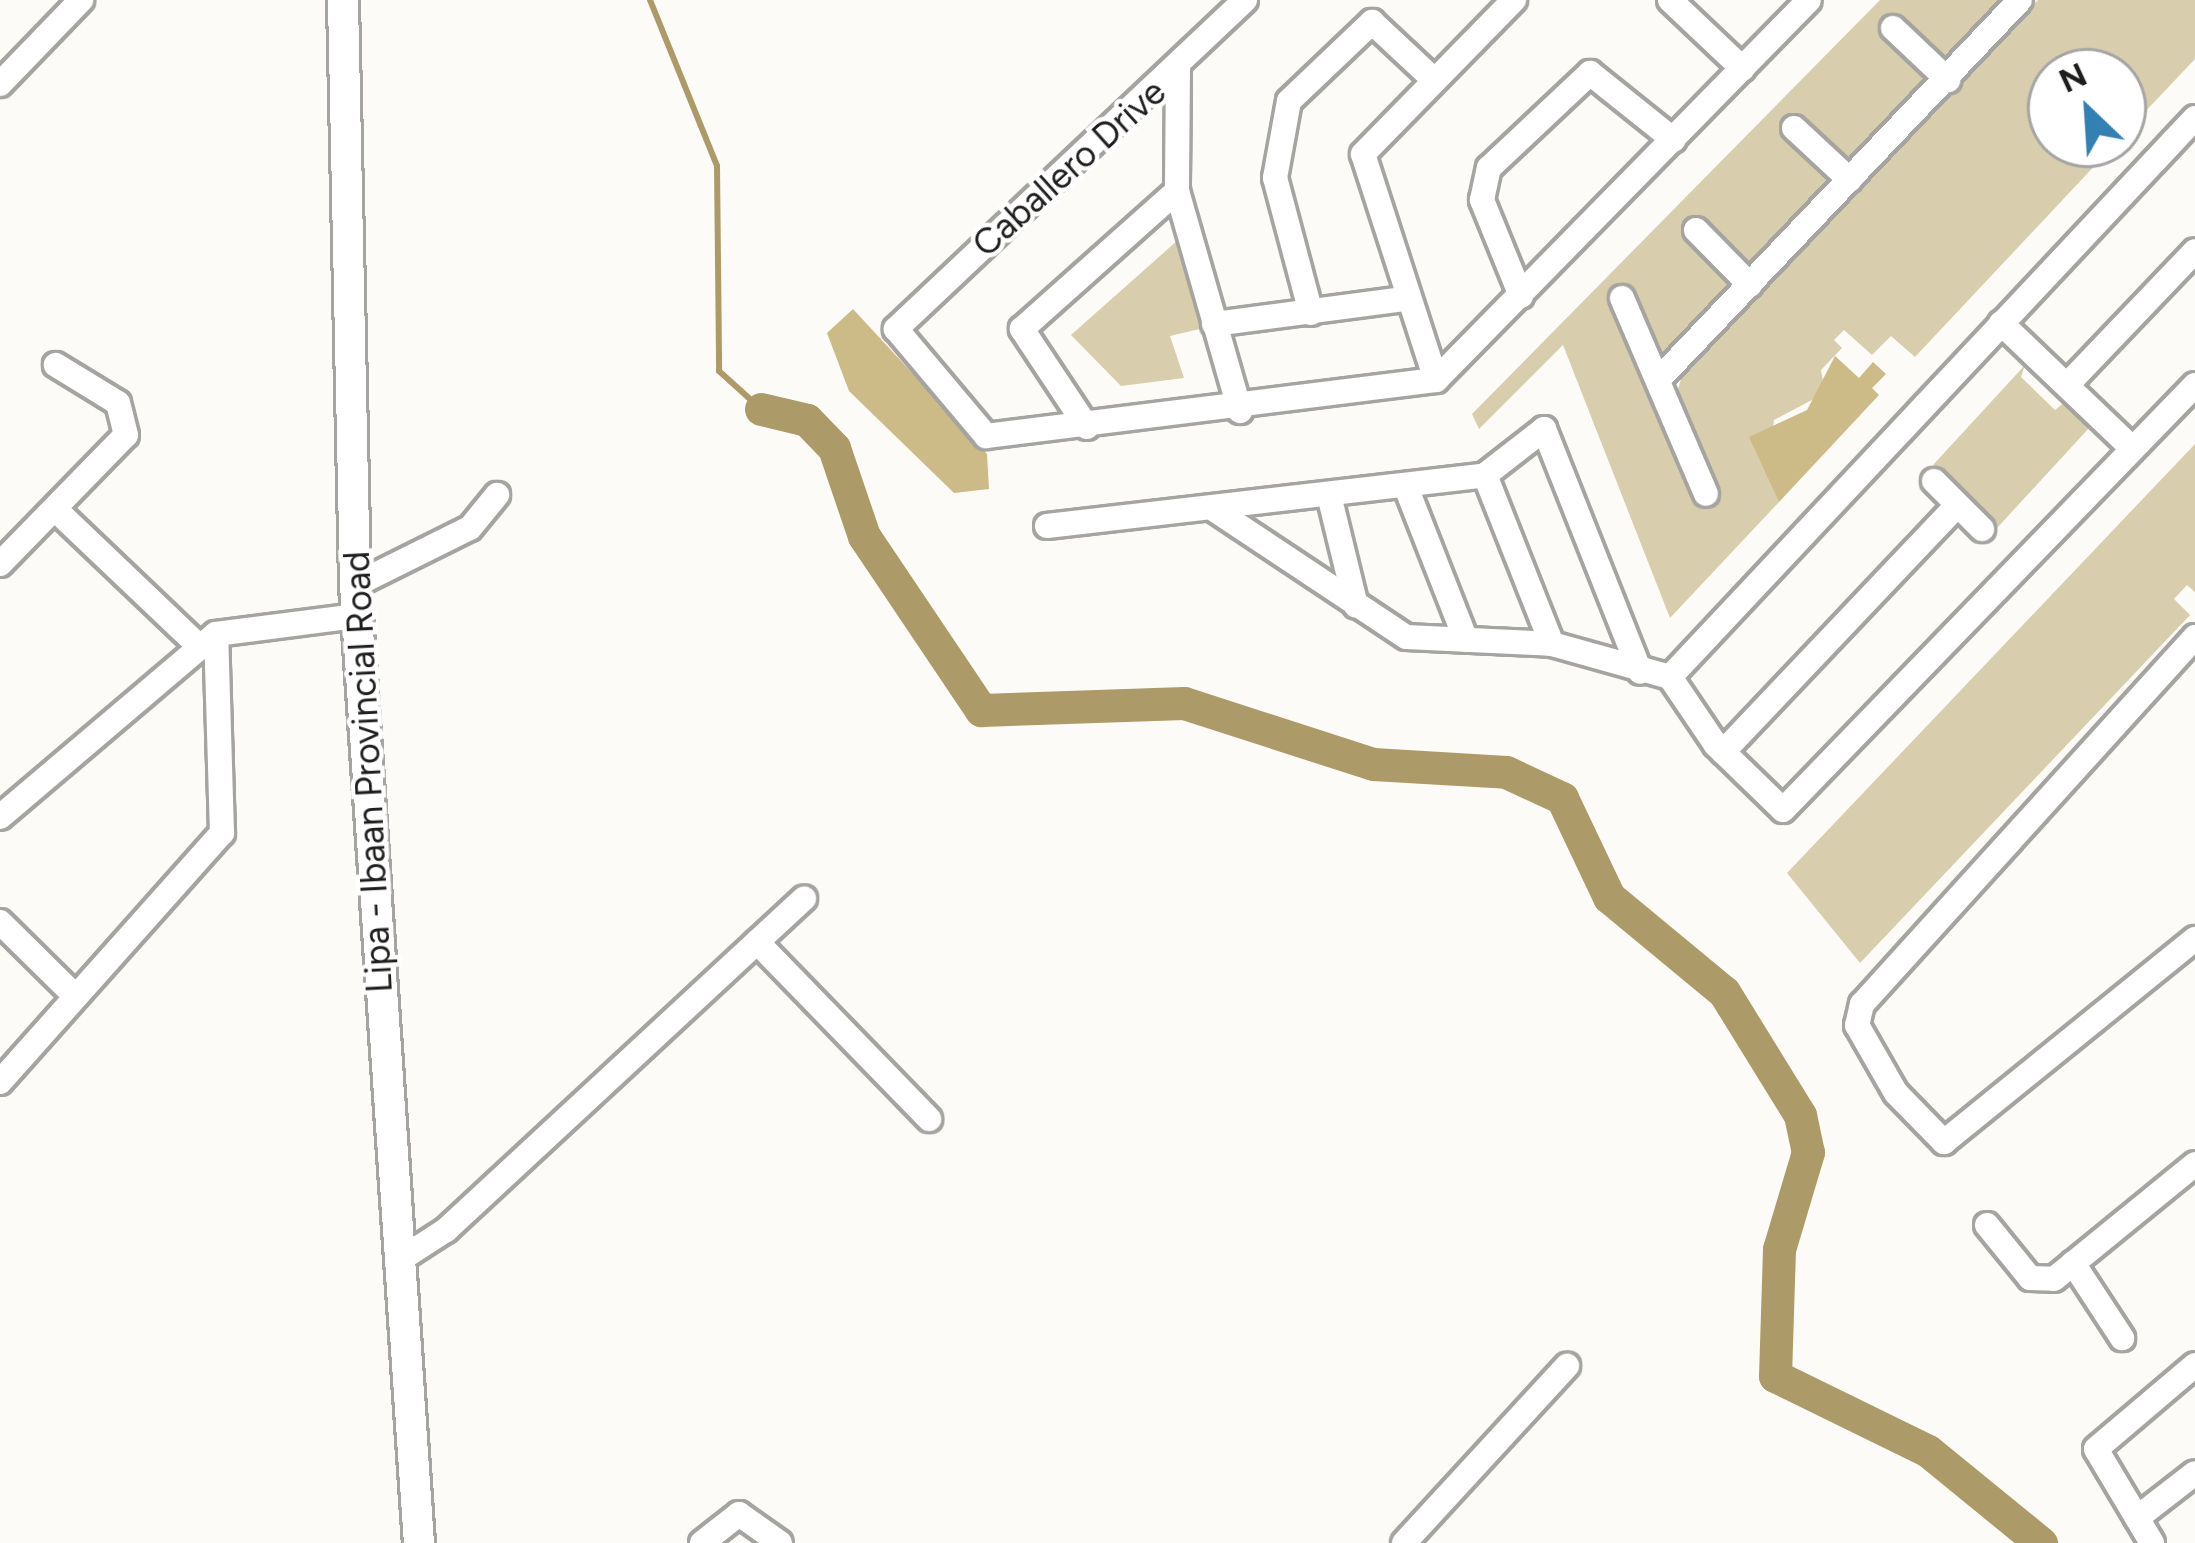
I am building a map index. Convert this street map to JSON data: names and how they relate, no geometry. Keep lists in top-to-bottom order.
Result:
{
  "streets": {
    "main road": ["Lipa - Ibaan Provincial Road"],
    "street": ["Caballero Drive"]
  },
  "north": "top left"
}
